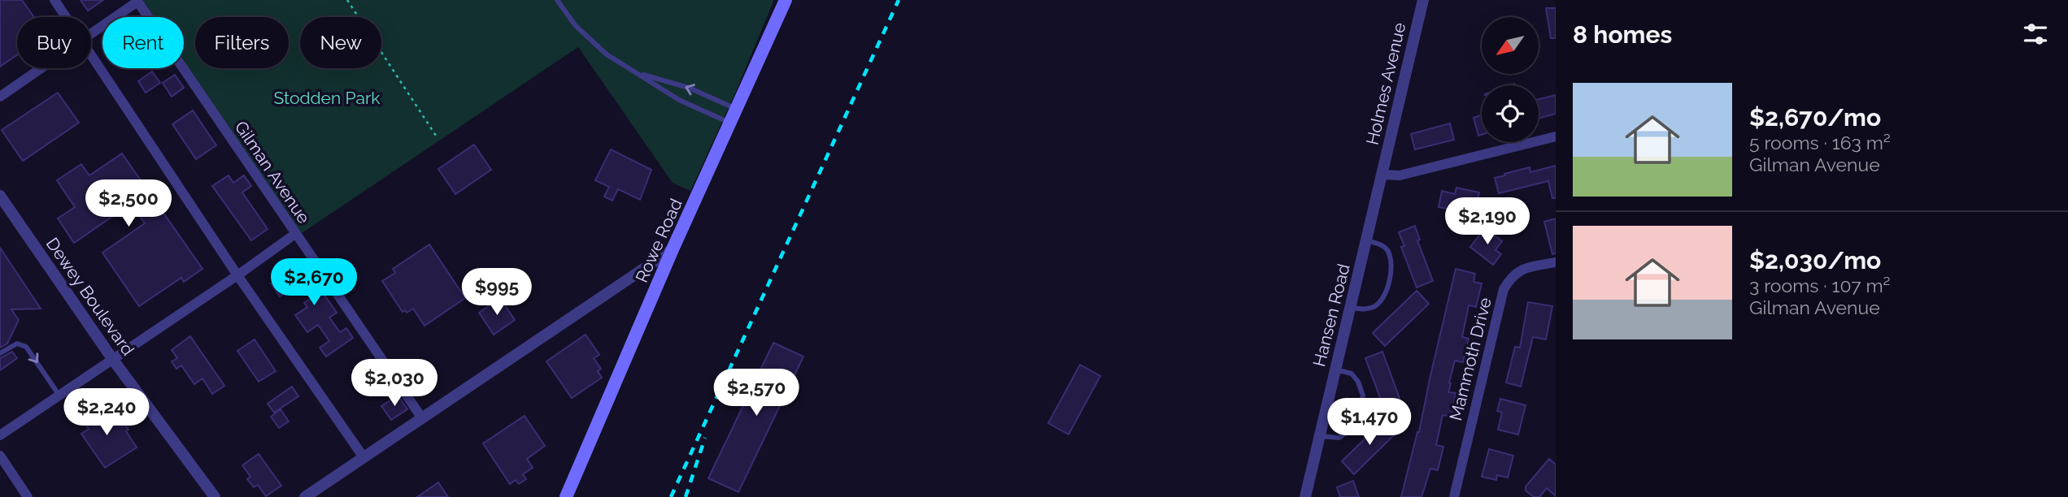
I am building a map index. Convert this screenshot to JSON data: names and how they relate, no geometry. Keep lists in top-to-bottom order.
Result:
{
  "streets": {
    "main road": ["Rowe Road"],
    "street": [
      "Holmes Avenue",
      "Gilman Avenue",
      "Dewey Boulevard",
      "Hansen Road",
      "Mammoth Drive"
    ]
  },
  "crossings": [
    ["Holmes Avenue", "Hansen Road"]
  ],
  "parks": ["Stodden Park"],
  "north": "bottom left",
  "page": {
    "heading": "8 homes",
    "chip": [
      "Buy",
      "Rent",
      "Filters",
      "New"
    ],
    "list": [
      {
        "name": "$2,670/mo",
        "note": "5 rooms · 163 m² · Gilman Avenue"
      },
      {
        "name": "$2,030/mo",
        "note": "3 rooms · 107 m² · Gilman Avenue"
      }
    ],
    "price": [
      "$2,500",
      "$2,190",
      "$2,670",
      "$995",
      "$2,030",
      "$2,570",
      "$2,240",
      "$1,470"
    ]
  }
}
